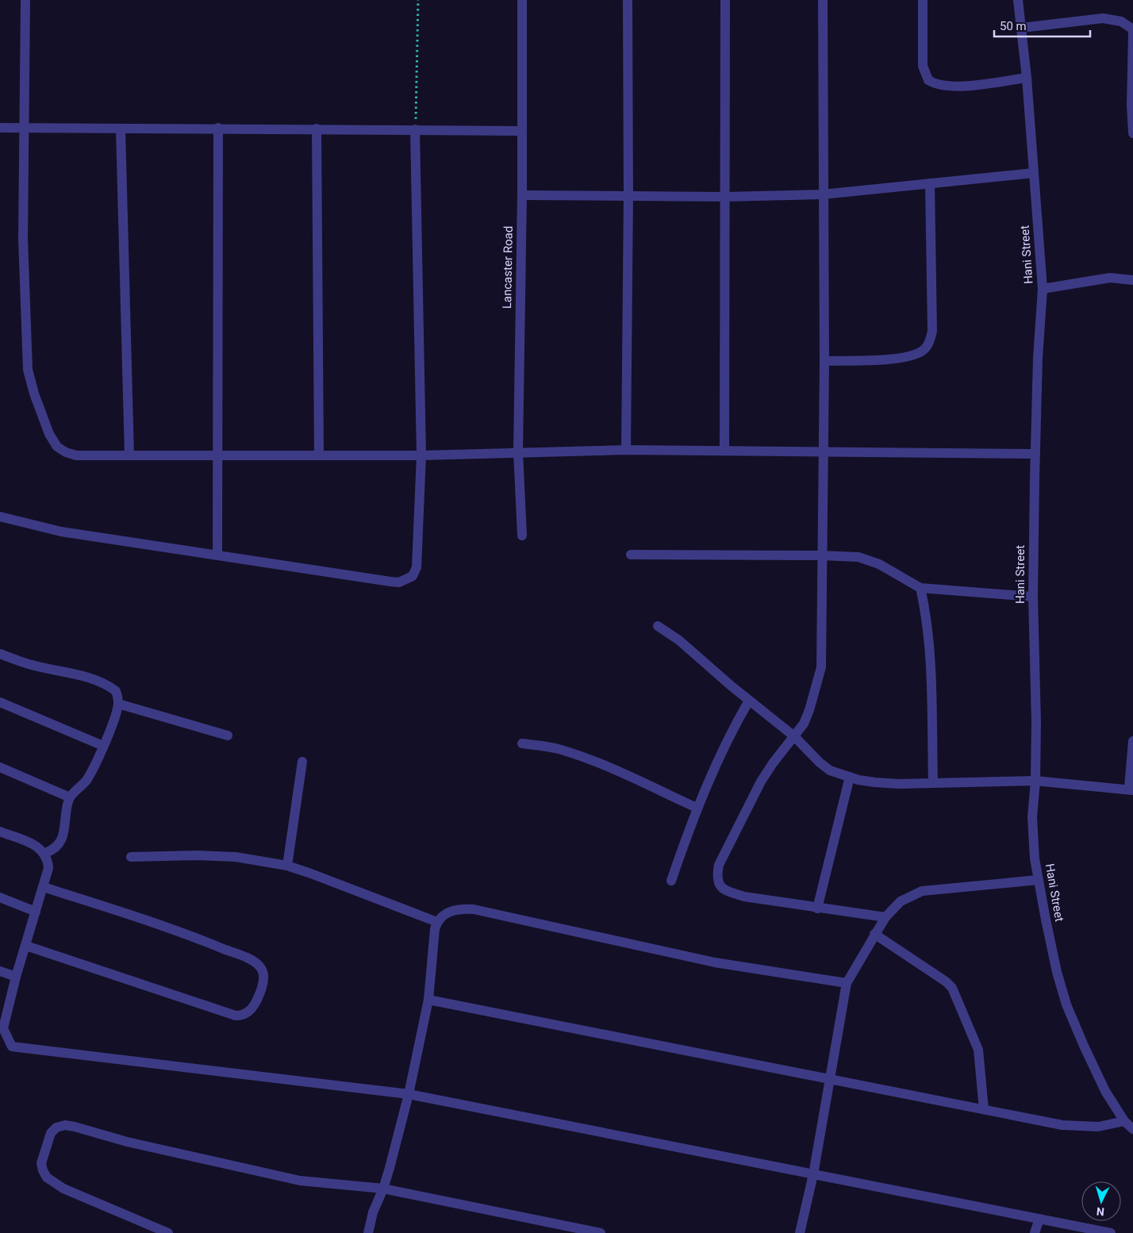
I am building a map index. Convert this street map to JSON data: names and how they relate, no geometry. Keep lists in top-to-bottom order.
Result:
{
  "streets": {
    "street": ["Hani Street", "Lancaster Road"]
  },
  "scale_bar": "50 m",
  "north": "bottom"
}
